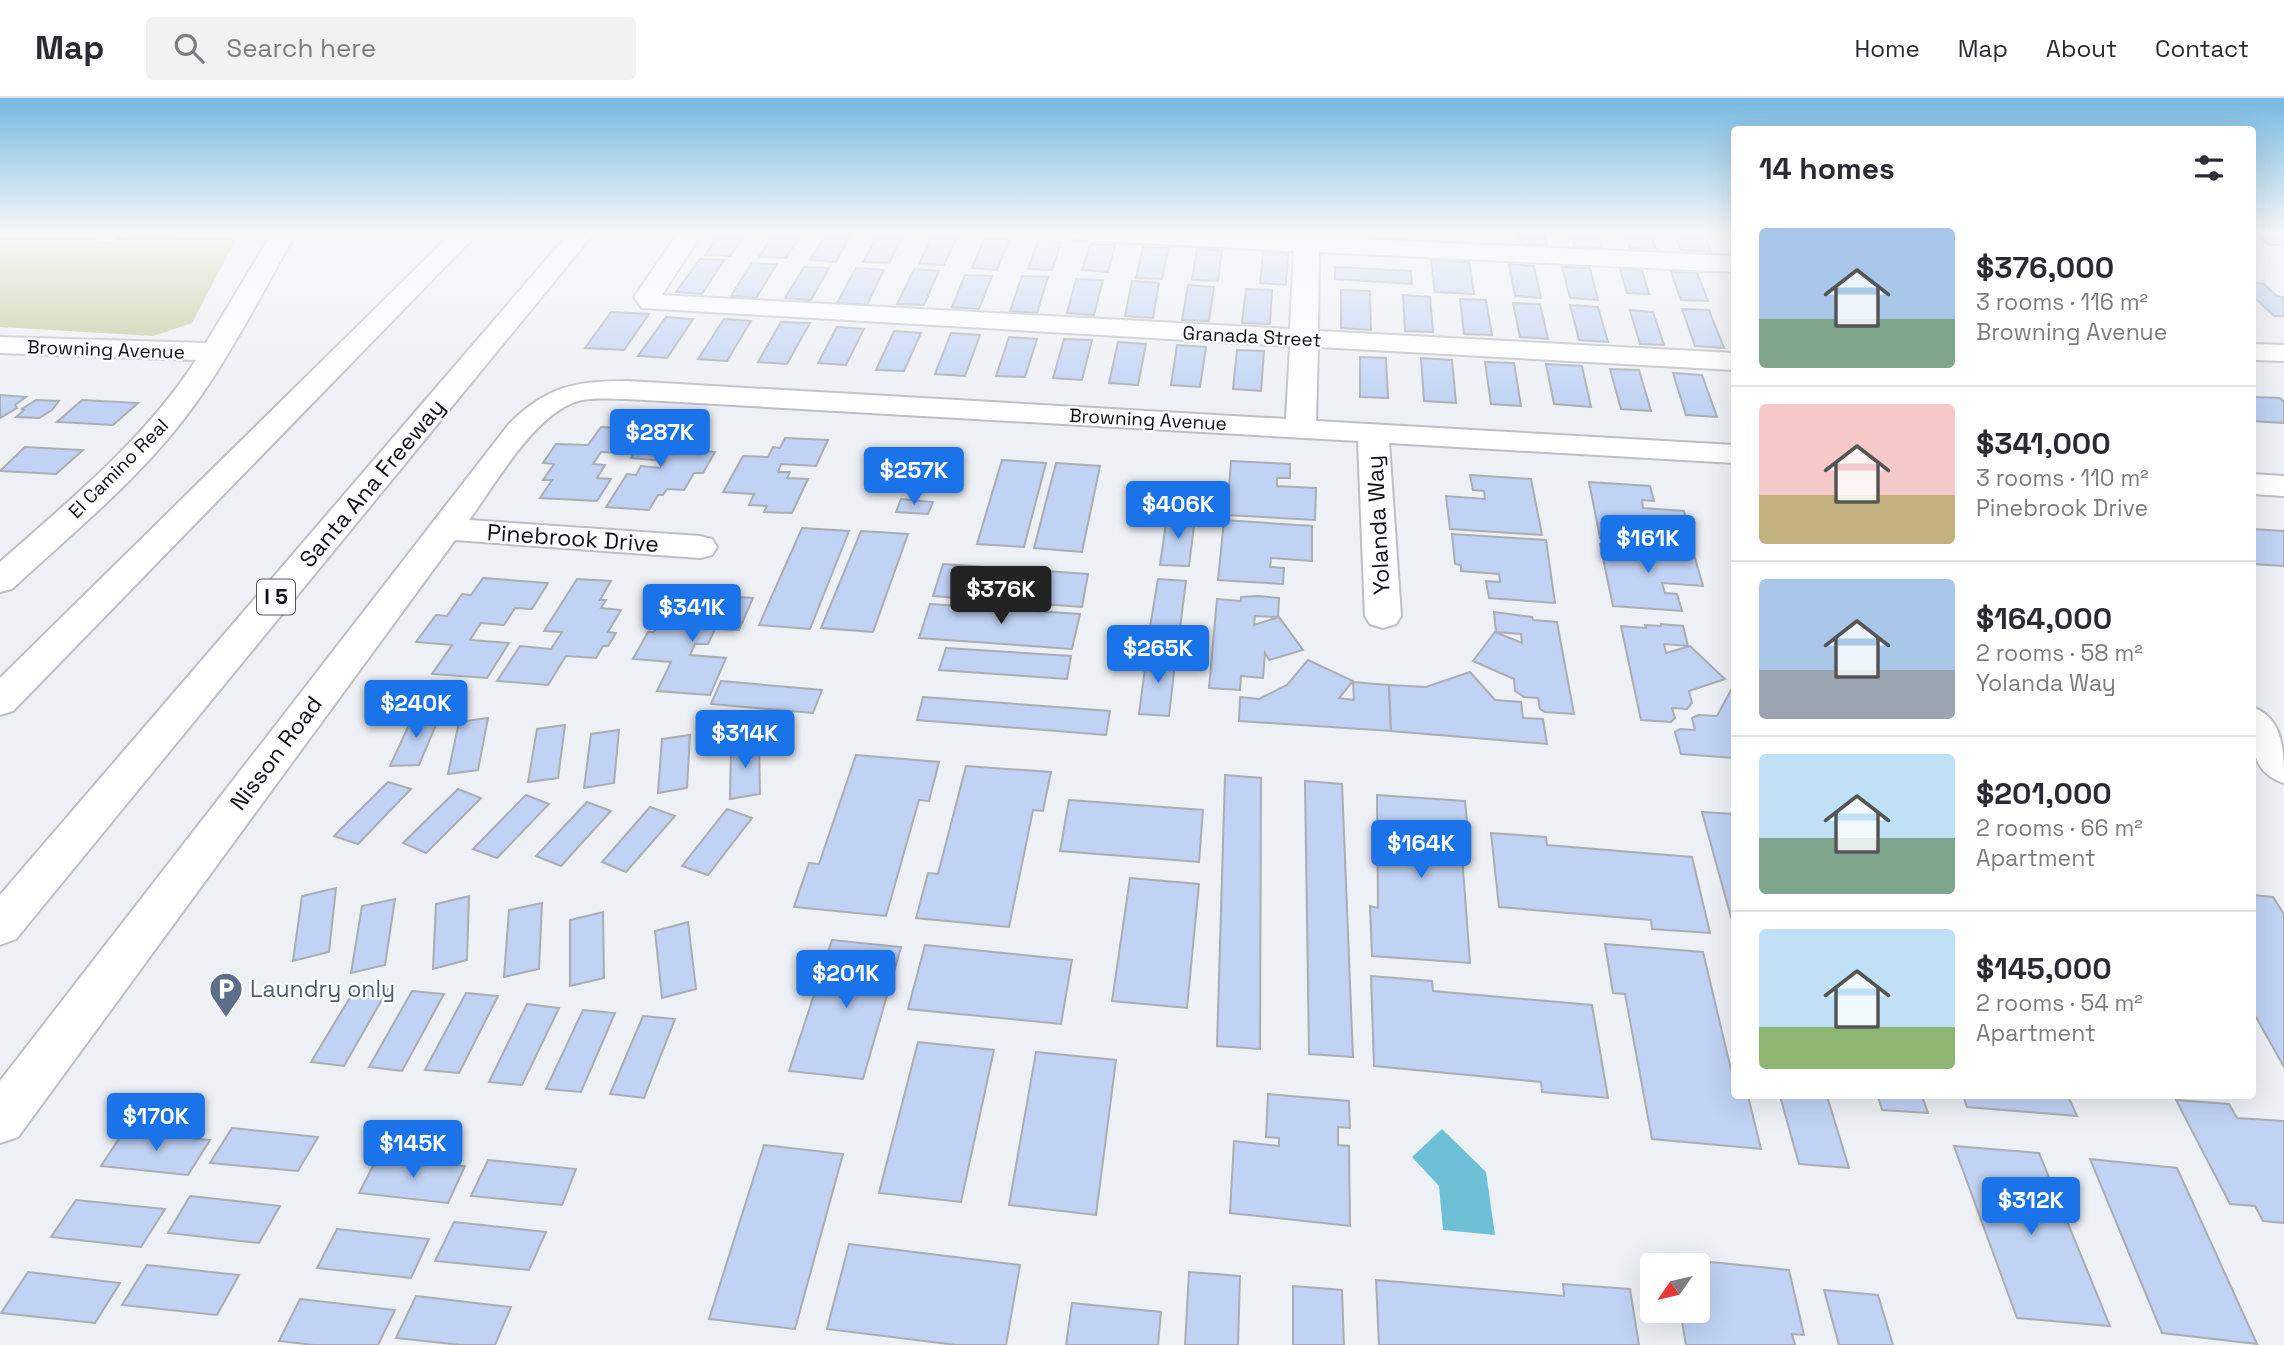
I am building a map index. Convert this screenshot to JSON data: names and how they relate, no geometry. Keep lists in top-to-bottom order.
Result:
{
  "streets": {
    "main road": [
      "Granada Street",
      "Browning Avenue",
      "El Camino Real",
      "Santa Ana Freeway",
      "Yolanda Way",
      "Pinebrook Drive",
      "I 5",
      "Nisson Road"
    ]
  },
  "crossings": [
    ["Browning Avenue", "El Camino Real"],
    ["Browning Avenue", "Yolanda Way"],
    ["Browning Avenue", "Nisson Road"],
    ["Pinebrook Drive", "Nisson Road"]
  ],
  "places": {
    "parking": ["Laundry only"]
  },
  "north": "bottom left",
  "page": {
    "header": "Map",
    "search": "Search here",
    "nav": [
      "Home",
      "Map",
      "About",
      "Contact"
    ],
    "heading": "14 homes",
    "list": [
      {
        "name": "$376,000",
        "note": "3 rooms · 116 m² · Browning Avenue"
      },
      {
        "name": "$341,000",
        "note": "3 rooms · 110 m² · Pinebrook Drive"
      },
      {
        "name": "$164,000",
        "note": "2 rooms · 58 m² · Yolanda Way"
      },
      {
        "name": "$201,000",
        "note": "2 rooms · 66 m² · Apartment"
      },
      {
        "name": "$145,000",
        "note": "2 rooms · 54 m² · Apartment"
      }
    ],
    "price": [
      "$287K",
      "$257K",
      "$406K",
      "$161K",
      "$376K",
      "$341K",
      "$265K",
      "$240K",
      "$314K",
      "$164K",
      "$201K",
      "$170K",
      "$145K",
      "$312K"
    ]
  }
}
